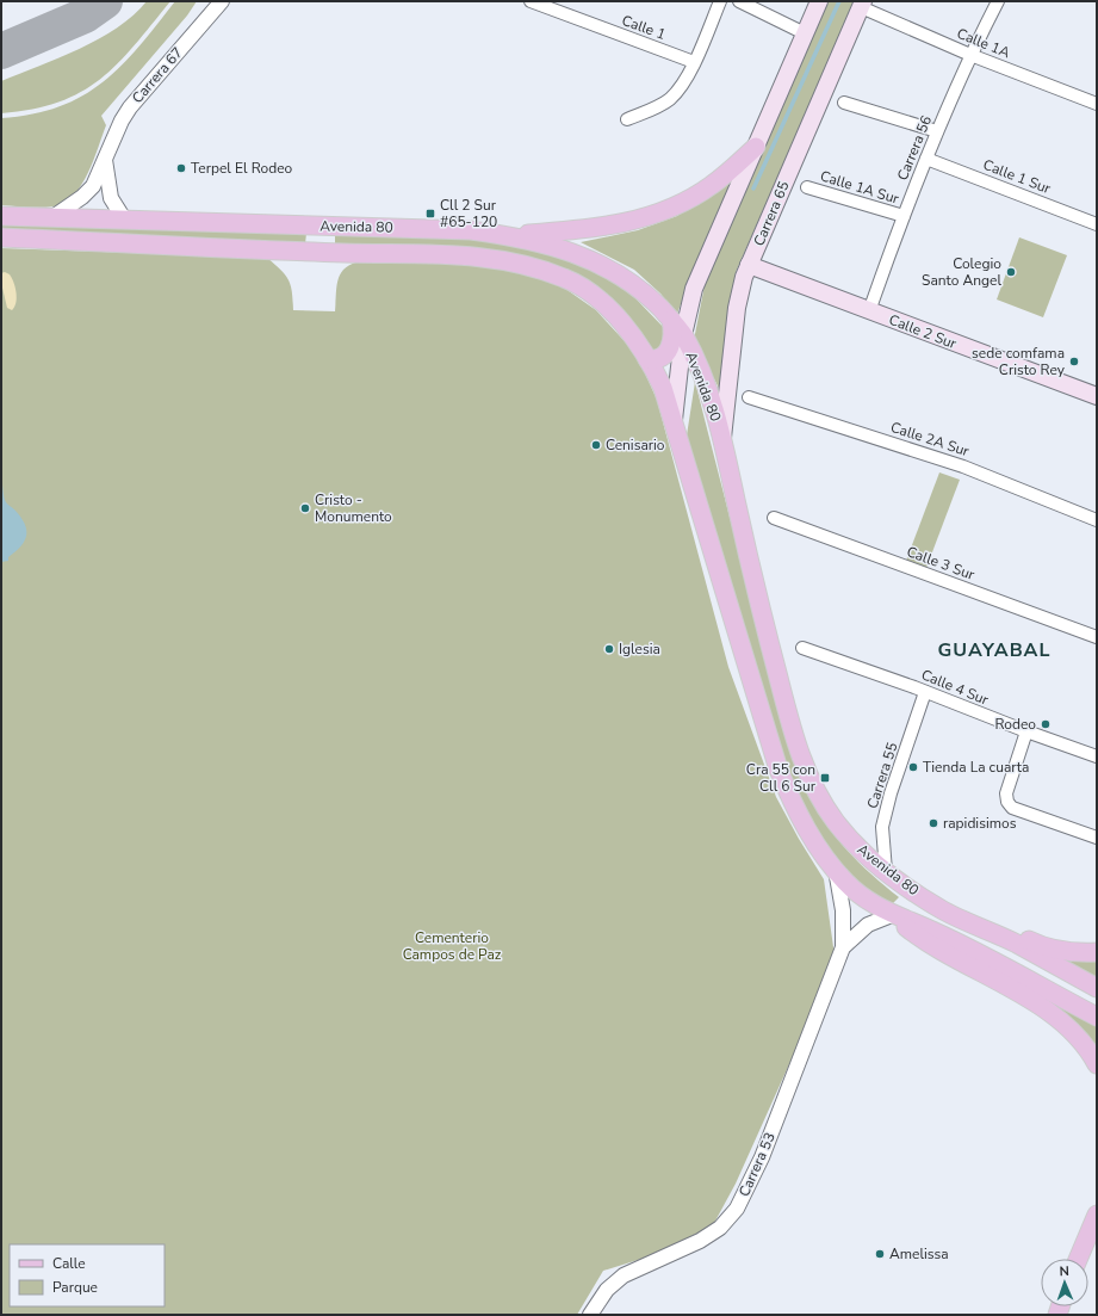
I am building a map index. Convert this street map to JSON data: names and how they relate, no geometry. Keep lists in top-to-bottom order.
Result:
{
  "streets": {
    "main road": ["Carrera 65", "Avenida 80", "Calle 2 Sur"],
    "street": [
      "Calle 1",
      "Calle 1A",
      "Carrera 67",
      "Carrera 56",
      "Calle 1 Sur",
      "Calle 1A Sur",
      "Calle 2A Sur",
      "Calle 3 Sur",
      "Calle 4 Sur",
      "Carrera 55",
      "Carrera 53"
    ]
  },
  "crossings": [
    ["Calle 1A", "Carrera 56"],
    ["Calle 1A", "Carrera 65"],
    ["Carrera 67", "Avenida 80"],
    ["Carrera 56", "Calle 1 Sur"],
    ["Carrera 56", "Calle 1A Sur"],
    ["Carrera 56", "Calle 2 Sur"],
    ["Carrera 65", "Avenida 80"],
    ["Carrera 65", "Calle 2 Sur"],
    ["Avenida 80", "Carrera 55"],
    ["Avenida 80", "Carrera 53"],
    ["Calle 4 Sur", "Carrera 55"]
  ],
  "districts": ["GUAYABAL"],
  "parks": ["Cementerio Campos de Paz"],
  "places": {
    "other": [
      "Terpel El Rodeo",
      "Colegio Santo Angel",
      "sede comfama Cristo Rey",
      "Cenisario",
      "Cristo - Monumento",
      "Iglesia",
      "Rodeo",
      "Tienda La cuarta",
      "rapidisimos",
      "Amelissa"
    ],
    "transit": ["Cll 2 Sur #65-120", "Cra 55 con Cll 6 Sur"]
  },
  "legend": ["Calle", "Parque"],
  "north": "top"
}
